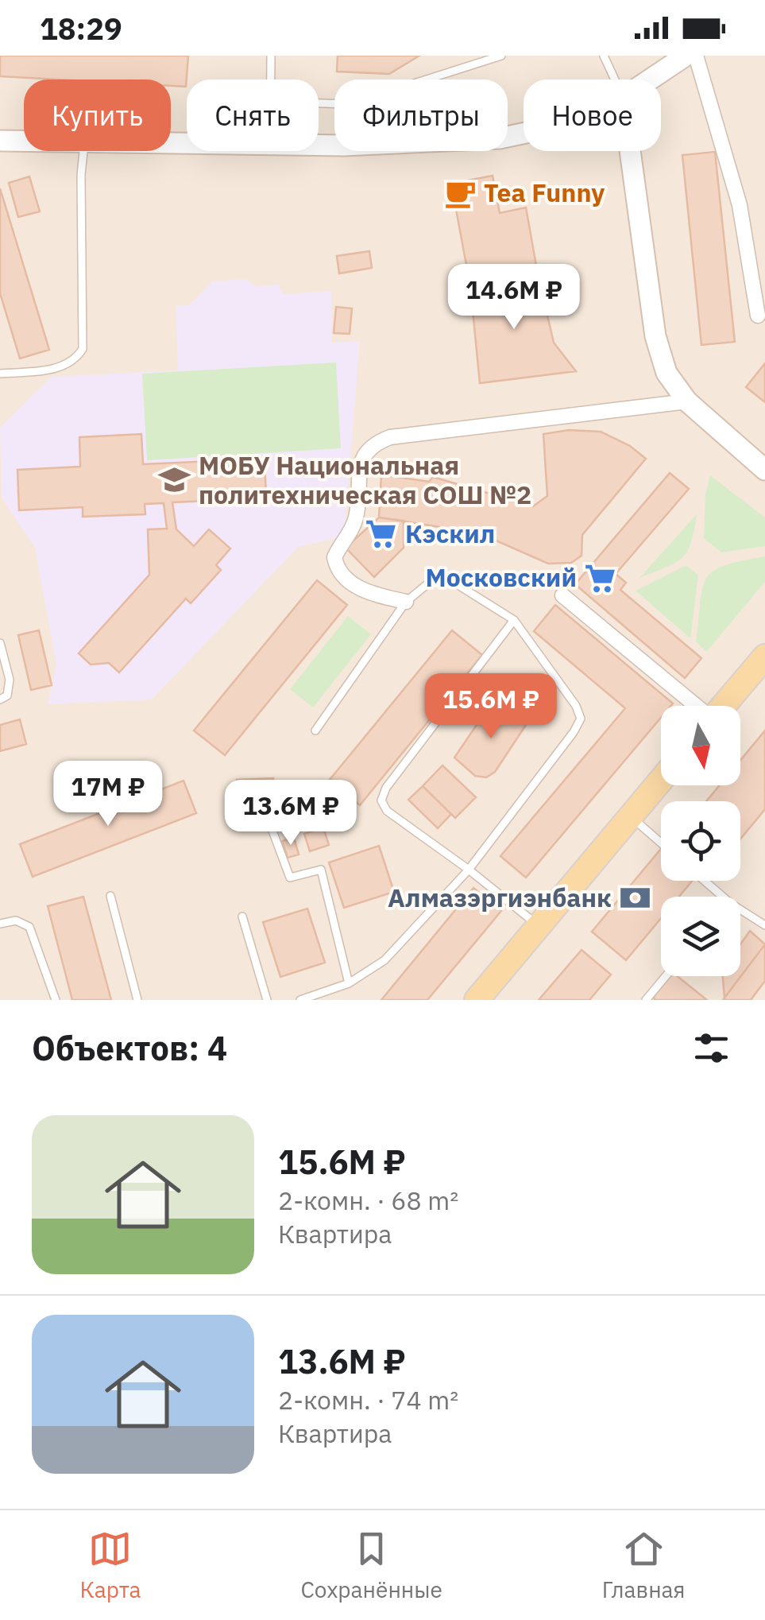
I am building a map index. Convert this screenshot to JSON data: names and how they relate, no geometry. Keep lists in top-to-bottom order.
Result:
{
  "places": {
    "cafe": ["Tea Funny"],
    "school or university": ["МОБУ Национальная политехническая СОШ №2"],
    "supermarket": ["Кэскил", "Московский"],
    "bank": ["Алмазэргиэнбанк"]
  },
  "north": "bottom",
  "page": {
    "status": "18:29",
    "chip": [
      "Купить",
      "Снять",
      "Фильтры",
      "Новое"
    ],
    "price": [
      "14.6M ₽",
      "15.6M ₽",
      "17M ₽",
      "13.6M ₽"
    ],
    "heading": "Объектов: 4",
    "list": [
      {
        "name": "15.6M ₽",
        "note": "2-комн. · 68 m² · Квартира"
      },
      {
        "name": "13.6M ₽",
        "note": "2-комн. · 74 m² · Квартира"
      }
    ],
    "tabs": ["Карта", "Сохранённые", "Главная"]
  }
}
